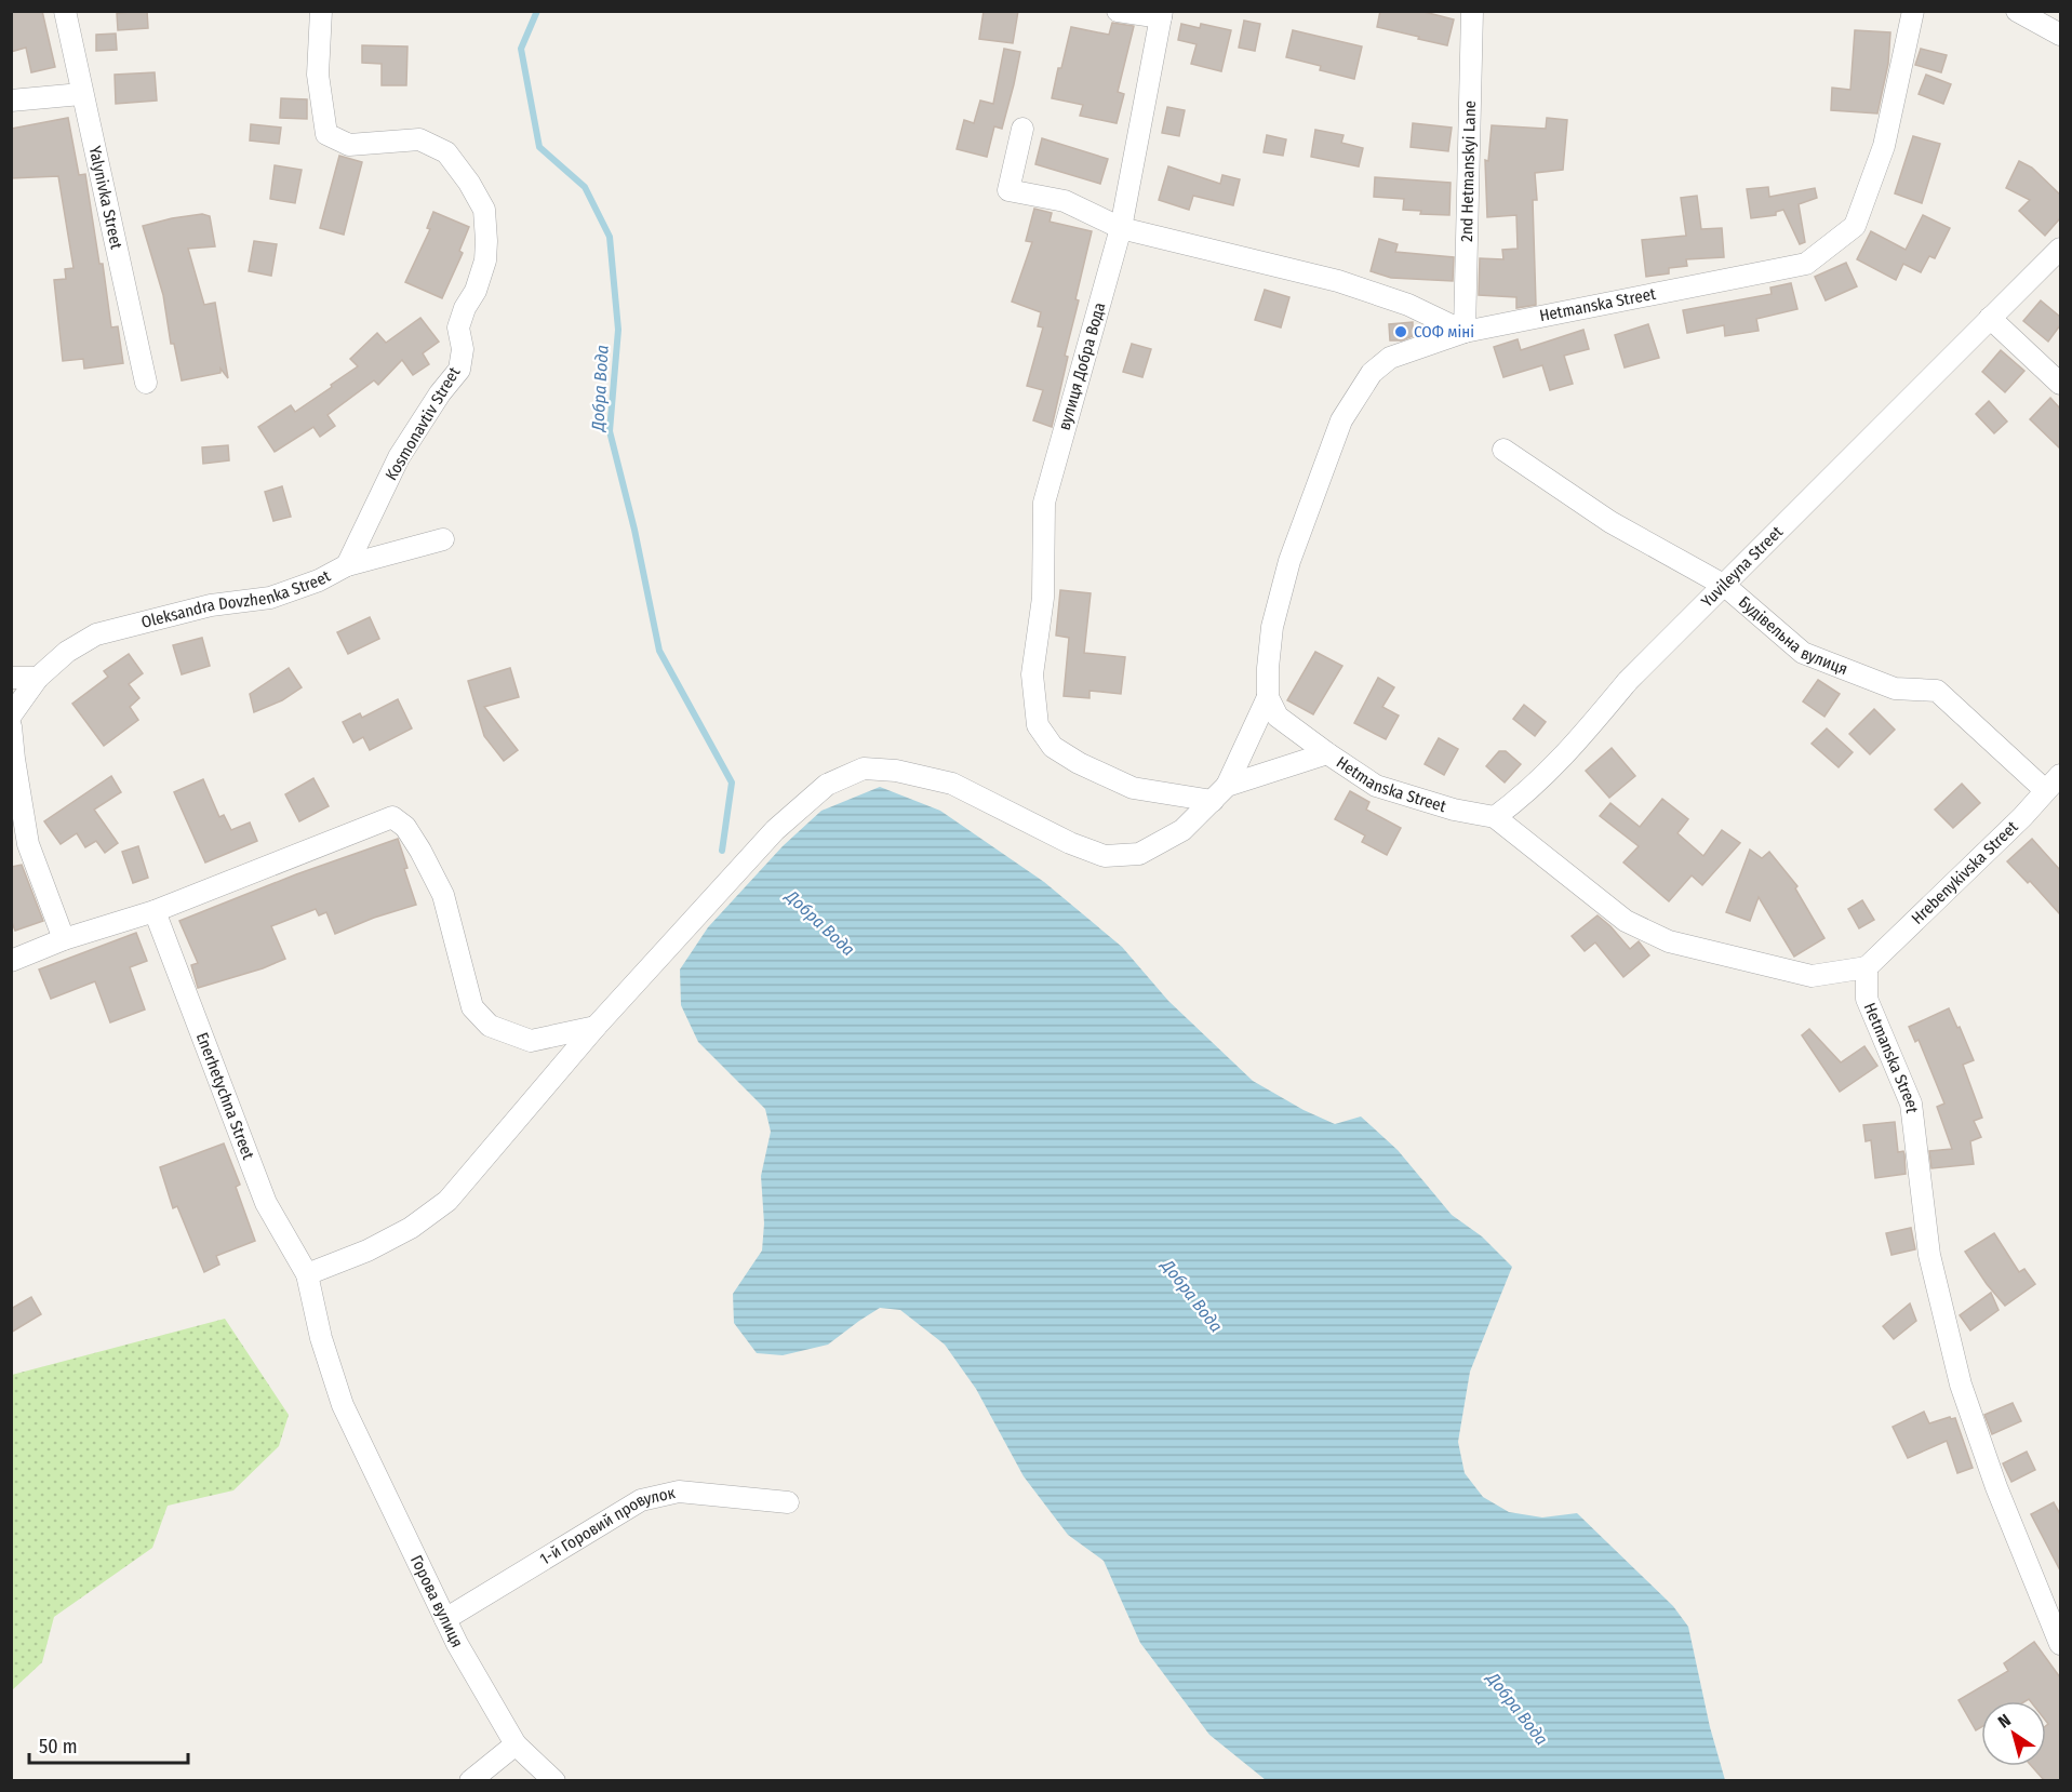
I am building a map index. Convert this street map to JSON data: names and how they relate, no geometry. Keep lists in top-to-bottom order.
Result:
{
  "streets": {
    "street": [
      "2nd Hetmanskyi Lane",
      "Yalynivka Street",
      "Hetmanska Street",
      "вулиця Добра Вода",
      "Kosmonavtiv Street",
      "Yuvileyna Street",
      "Oleksandra Dovzhenka Street",
      "Будівельна вулиця",
      "Hrebenykivska Street",
      "Enerhetychna Street",
      "1-й Горовий провулок",
      "Горова вулиця"
    ]
  },
  "crossings": [
    ["2nd Hetmanskyi Lane", "Hetmanska Street"],
    ["Hetmanska Street", "Yuvileyna Street"],
    ["Hetmanska Street", "Hrebenykivska Street"],
    ["Kosmonavtiv Street", "Oleksandra Dovzhenka Street"],
    ["Yuvileyna Street", "Будівельна вулиця"],
    ["Будівельна вулиця", "Hrebenykivska Street"],
    ["Enerhetychna Street", "Горова вулиця"],
    ["1-й Горовий провулок", "Горова вулиця"]
  ],
  "water": ["Добра Вода"],
  "places": ["СОФ міні"],
  "scale_bar": "50 m",
  "north": "top left"
}
